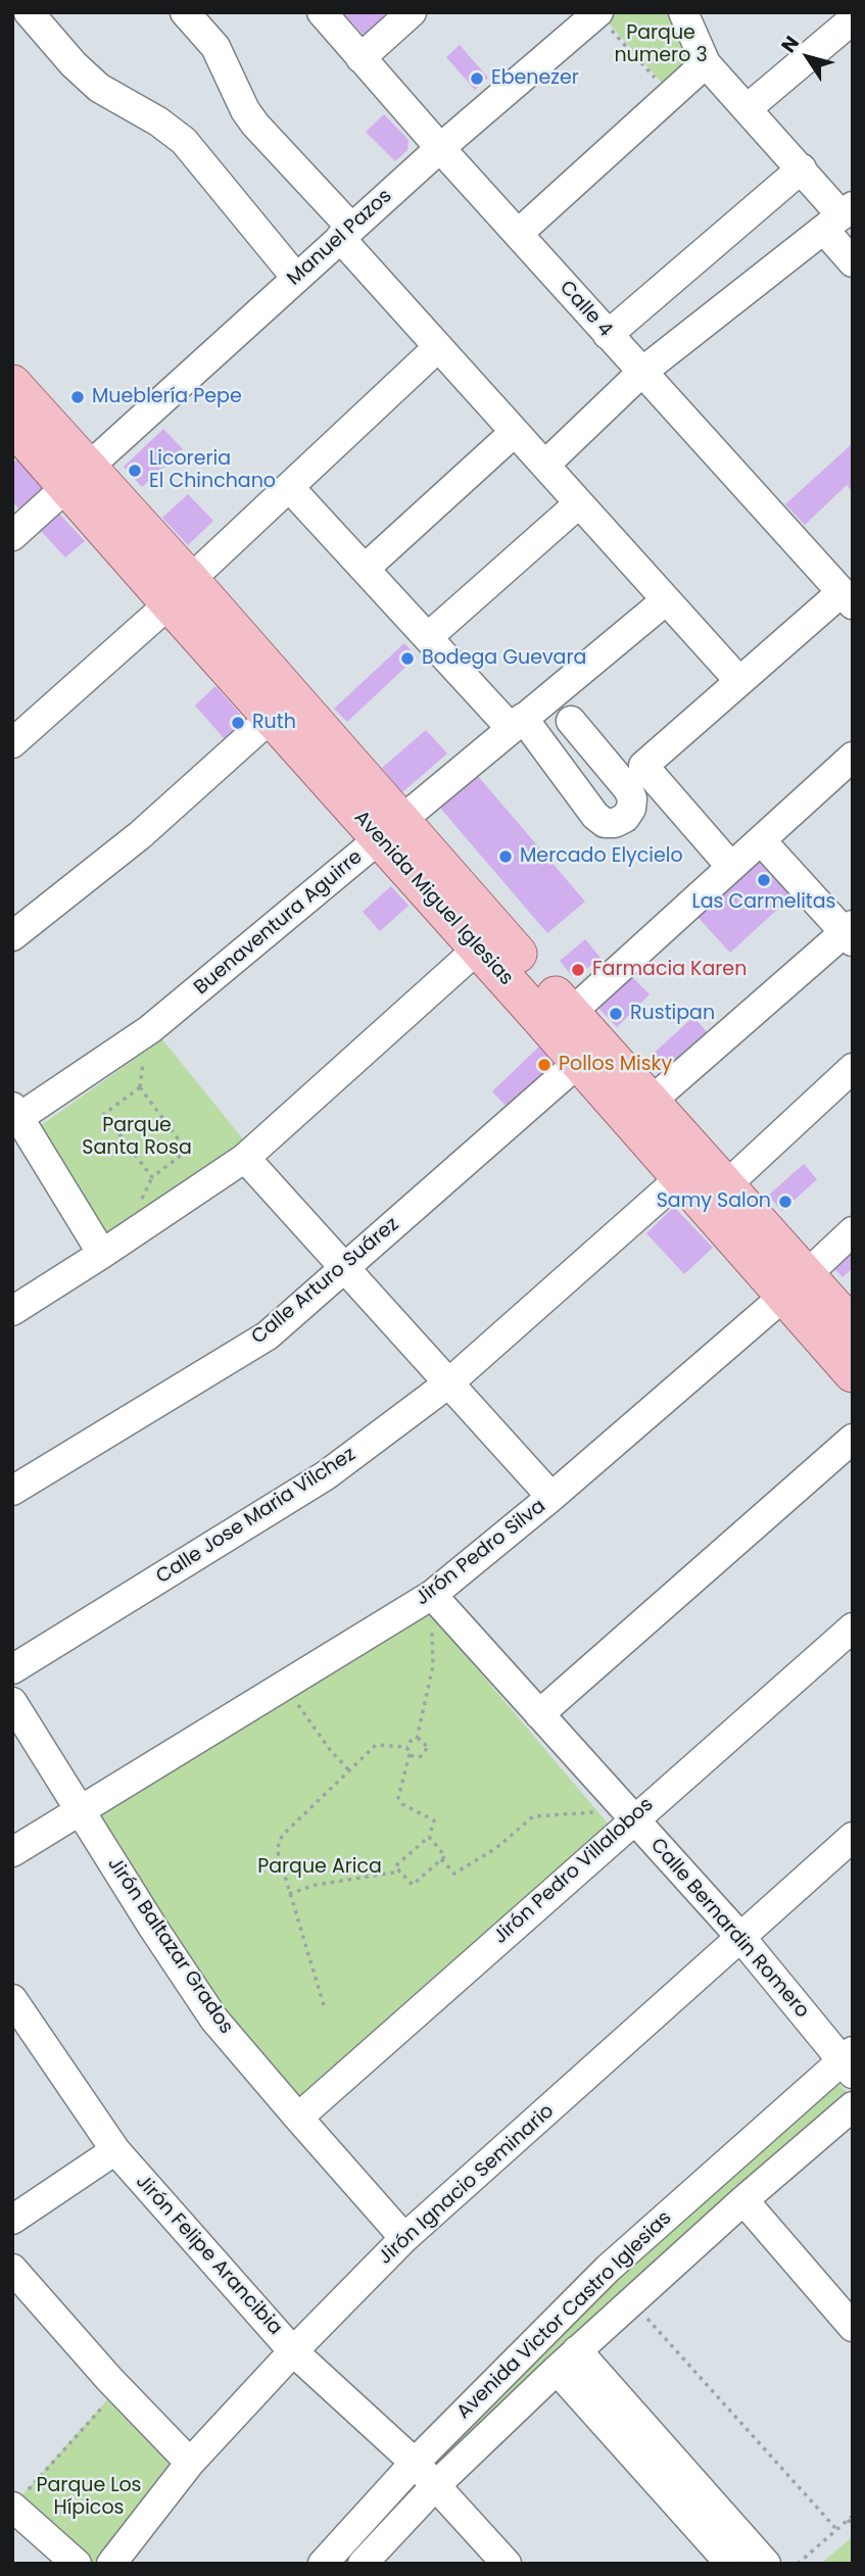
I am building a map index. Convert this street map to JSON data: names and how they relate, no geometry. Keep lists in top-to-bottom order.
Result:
{
  "streets": {
    "main road": ["Avenida Miguel Iglesias"],
    "street": [
      "Manuel Pazos",
      "Calle 4",
      "Buenaventura Aguirre",
      "Calle Arturo Suárez",
      "Calle Jose Maria Vilchez",
      "Jirón Pedro Silva",
      "Jirón Pedro Villalobos",
      "Calle Bernardin Romero",
      "Jirón Baltazar Grados",
      "Jirón Ignacio Seminario",
      "Jirón Felipe Arancibia",
      "Avenida Victor Castro Iglesias"
    ]
  },
  "crossings": [
    ["Manuel Pazos", "Calle 4"],
    ["Manuel Pazos", "Avenida Miguel Iglesias"],
    ["Avenida Miguel Iglesias", "Buenaventura Aguirre"],
    ["Avenida Miguel Iglesias", "Calle Arturo Suárez"],
    ["Avenida Miguel Iglesias", "Calle Jose Maria Vilchez"],
    ["Avenida Miguel Iglesias", "Jirón Pedro Silva"],
    ["Jirón Pedro Silva", "Calle Bernardin Romero"],
    ["Jirón Pedro Silva", "Jirón Baltazar Grados"],
    ["Jirón Pedro Villalobos", "Calle Bernardin Romero"],
    ["Jirón Pedro Villalobos", "Jirón Baltazar Grados"],
    ["Calle Bernardin Romero", "Jirón Ignacio Seminario"],
    ["Calle Bernardin Romero", "Avenida Victor Castro Iglesias"],
    ["Jirón Baltazar Grados", "Jirón Ignacio Seminario"],
    ["Jirón Ignacio Seminario", "Jirón Felipe Arancibia"],
    ["Jirón Felipe Arancibia", "Avenida Victor Castro Iglesias"]
  ],
  "parks": [
    "Parque numero 3",
    "Parque Santa Rosa",
    "Parque Arica",
    "Parque Los Hípicos"
  ],
  "places": [
    "Ebenezer",
    "Mueblería Pepe",
    "Licoreria El Chinchano",
    "Bodega Guevara",
    "Ruth",
    "Mercado Elycielo",
    "Las Carmelitas",
    "Farmacia Karen",
    "Rustipan",
    "Pollos Misky",
    "Samy Salon"
  ],
  "north": "top left"
}
